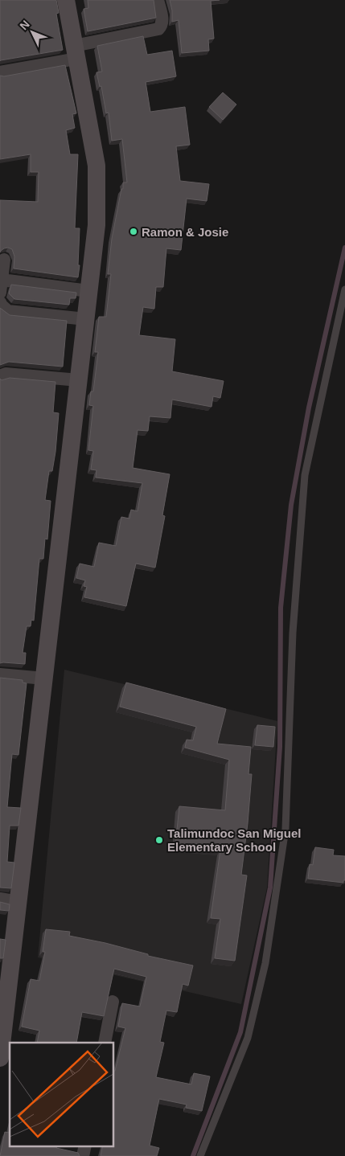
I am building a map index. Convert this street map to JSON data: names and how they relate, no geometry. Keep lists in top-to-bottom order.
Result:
{
  "places": ["Ramon & Josie", "Talimundoc San Miguel Elementary School"],
  "north": "top left"
}
